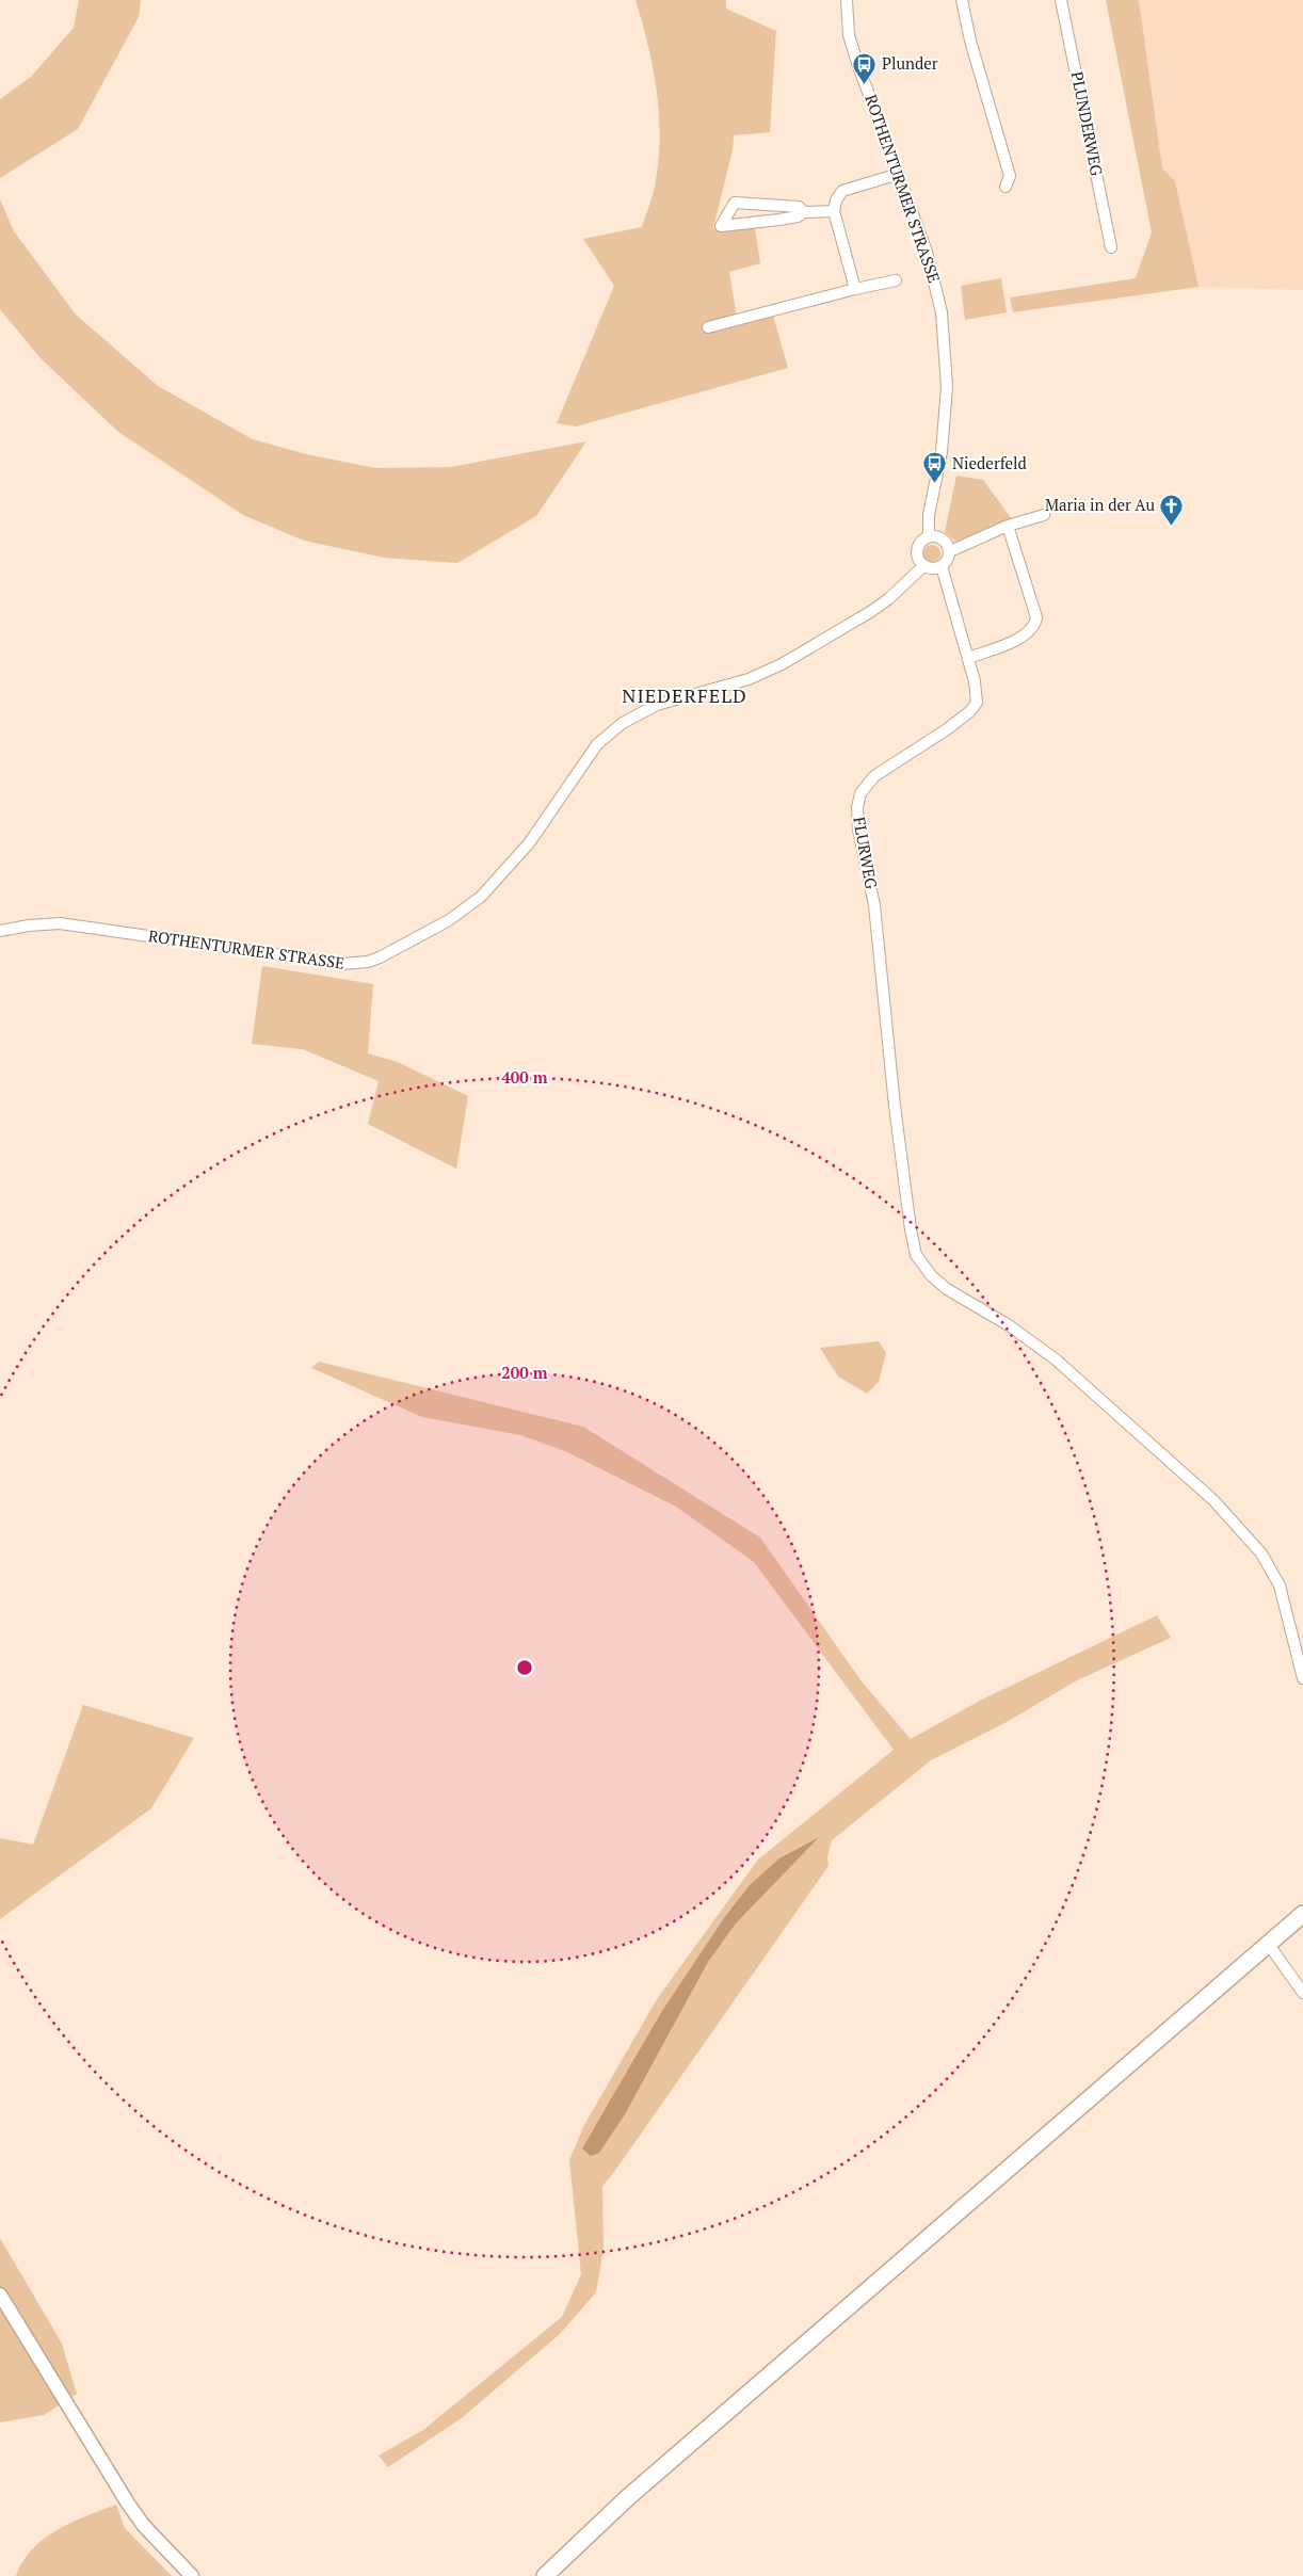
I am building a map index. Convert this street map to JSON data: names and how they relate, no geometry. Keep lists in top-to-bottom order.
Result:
{
  "streets": {
    "street": ["PLUNDERWEG", "ROTHENTURMER STRASSE", "FLURWEG"]
  },
  "crossings": [
    ["ROTHENTURMER STRASSE", "FLURWEG"]
  ],
  "districts": ["NIEDERFELD"],
  "places": {
    "bus stop": ["Plunder", "Niederfeld"],
    "church": ["Maria in der Au"]
  },
  "rings": ["400 m", "200 m"]
}
